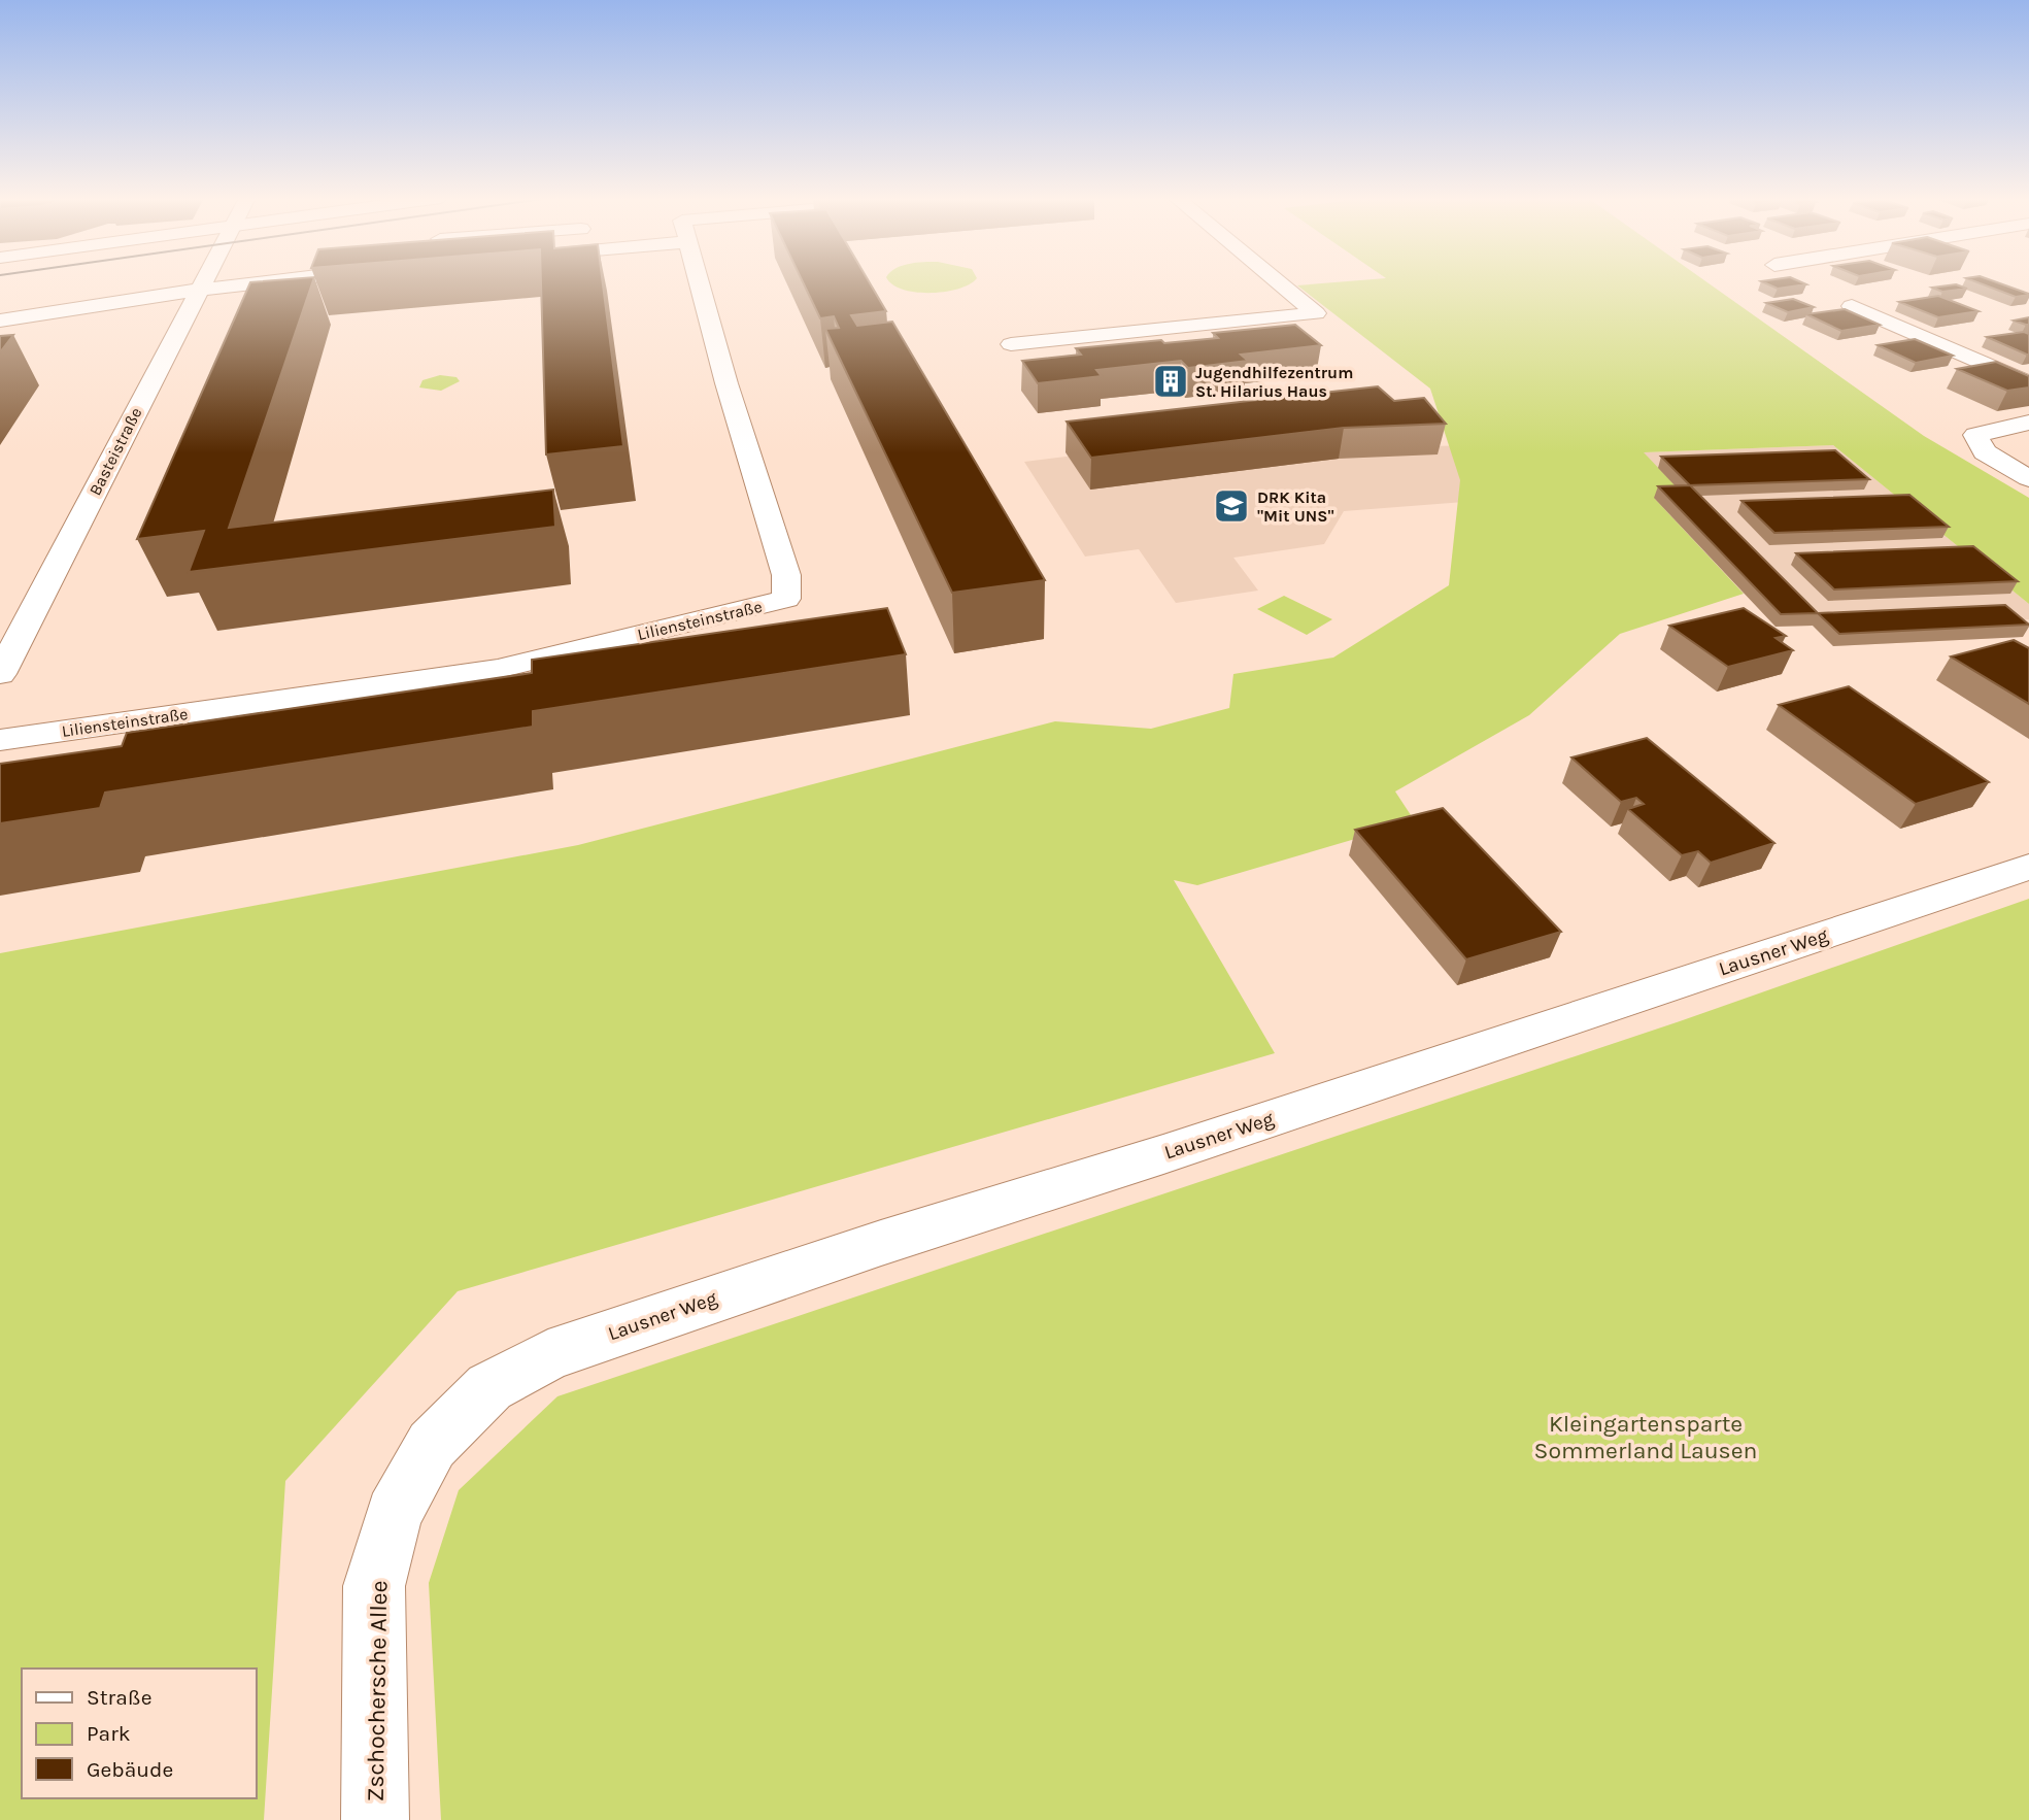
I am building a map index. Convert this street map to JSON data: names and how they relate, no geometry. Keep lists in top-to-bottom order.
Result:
{
  "streets": {
    "street": [
      "Basteistraße",
      "Liliensteinstraße",
      "Lausner Weg",
      "Zschochersche Allee"
    ]
  },
  "crossings": [
    ["Lausner Weg", "Zschochersche Allee"]
  ],
  "parks": ["Kleingartensparte Sommerland Lausen"],
  "places": {
    "building": ["Jugendhilfezentrum St. Hilarius Haus"],
    "school or university": ["DRK Kita \"Mit UNS\""]
  },
  "legend": ["Straße", "Park", "Gebäude"]
}
